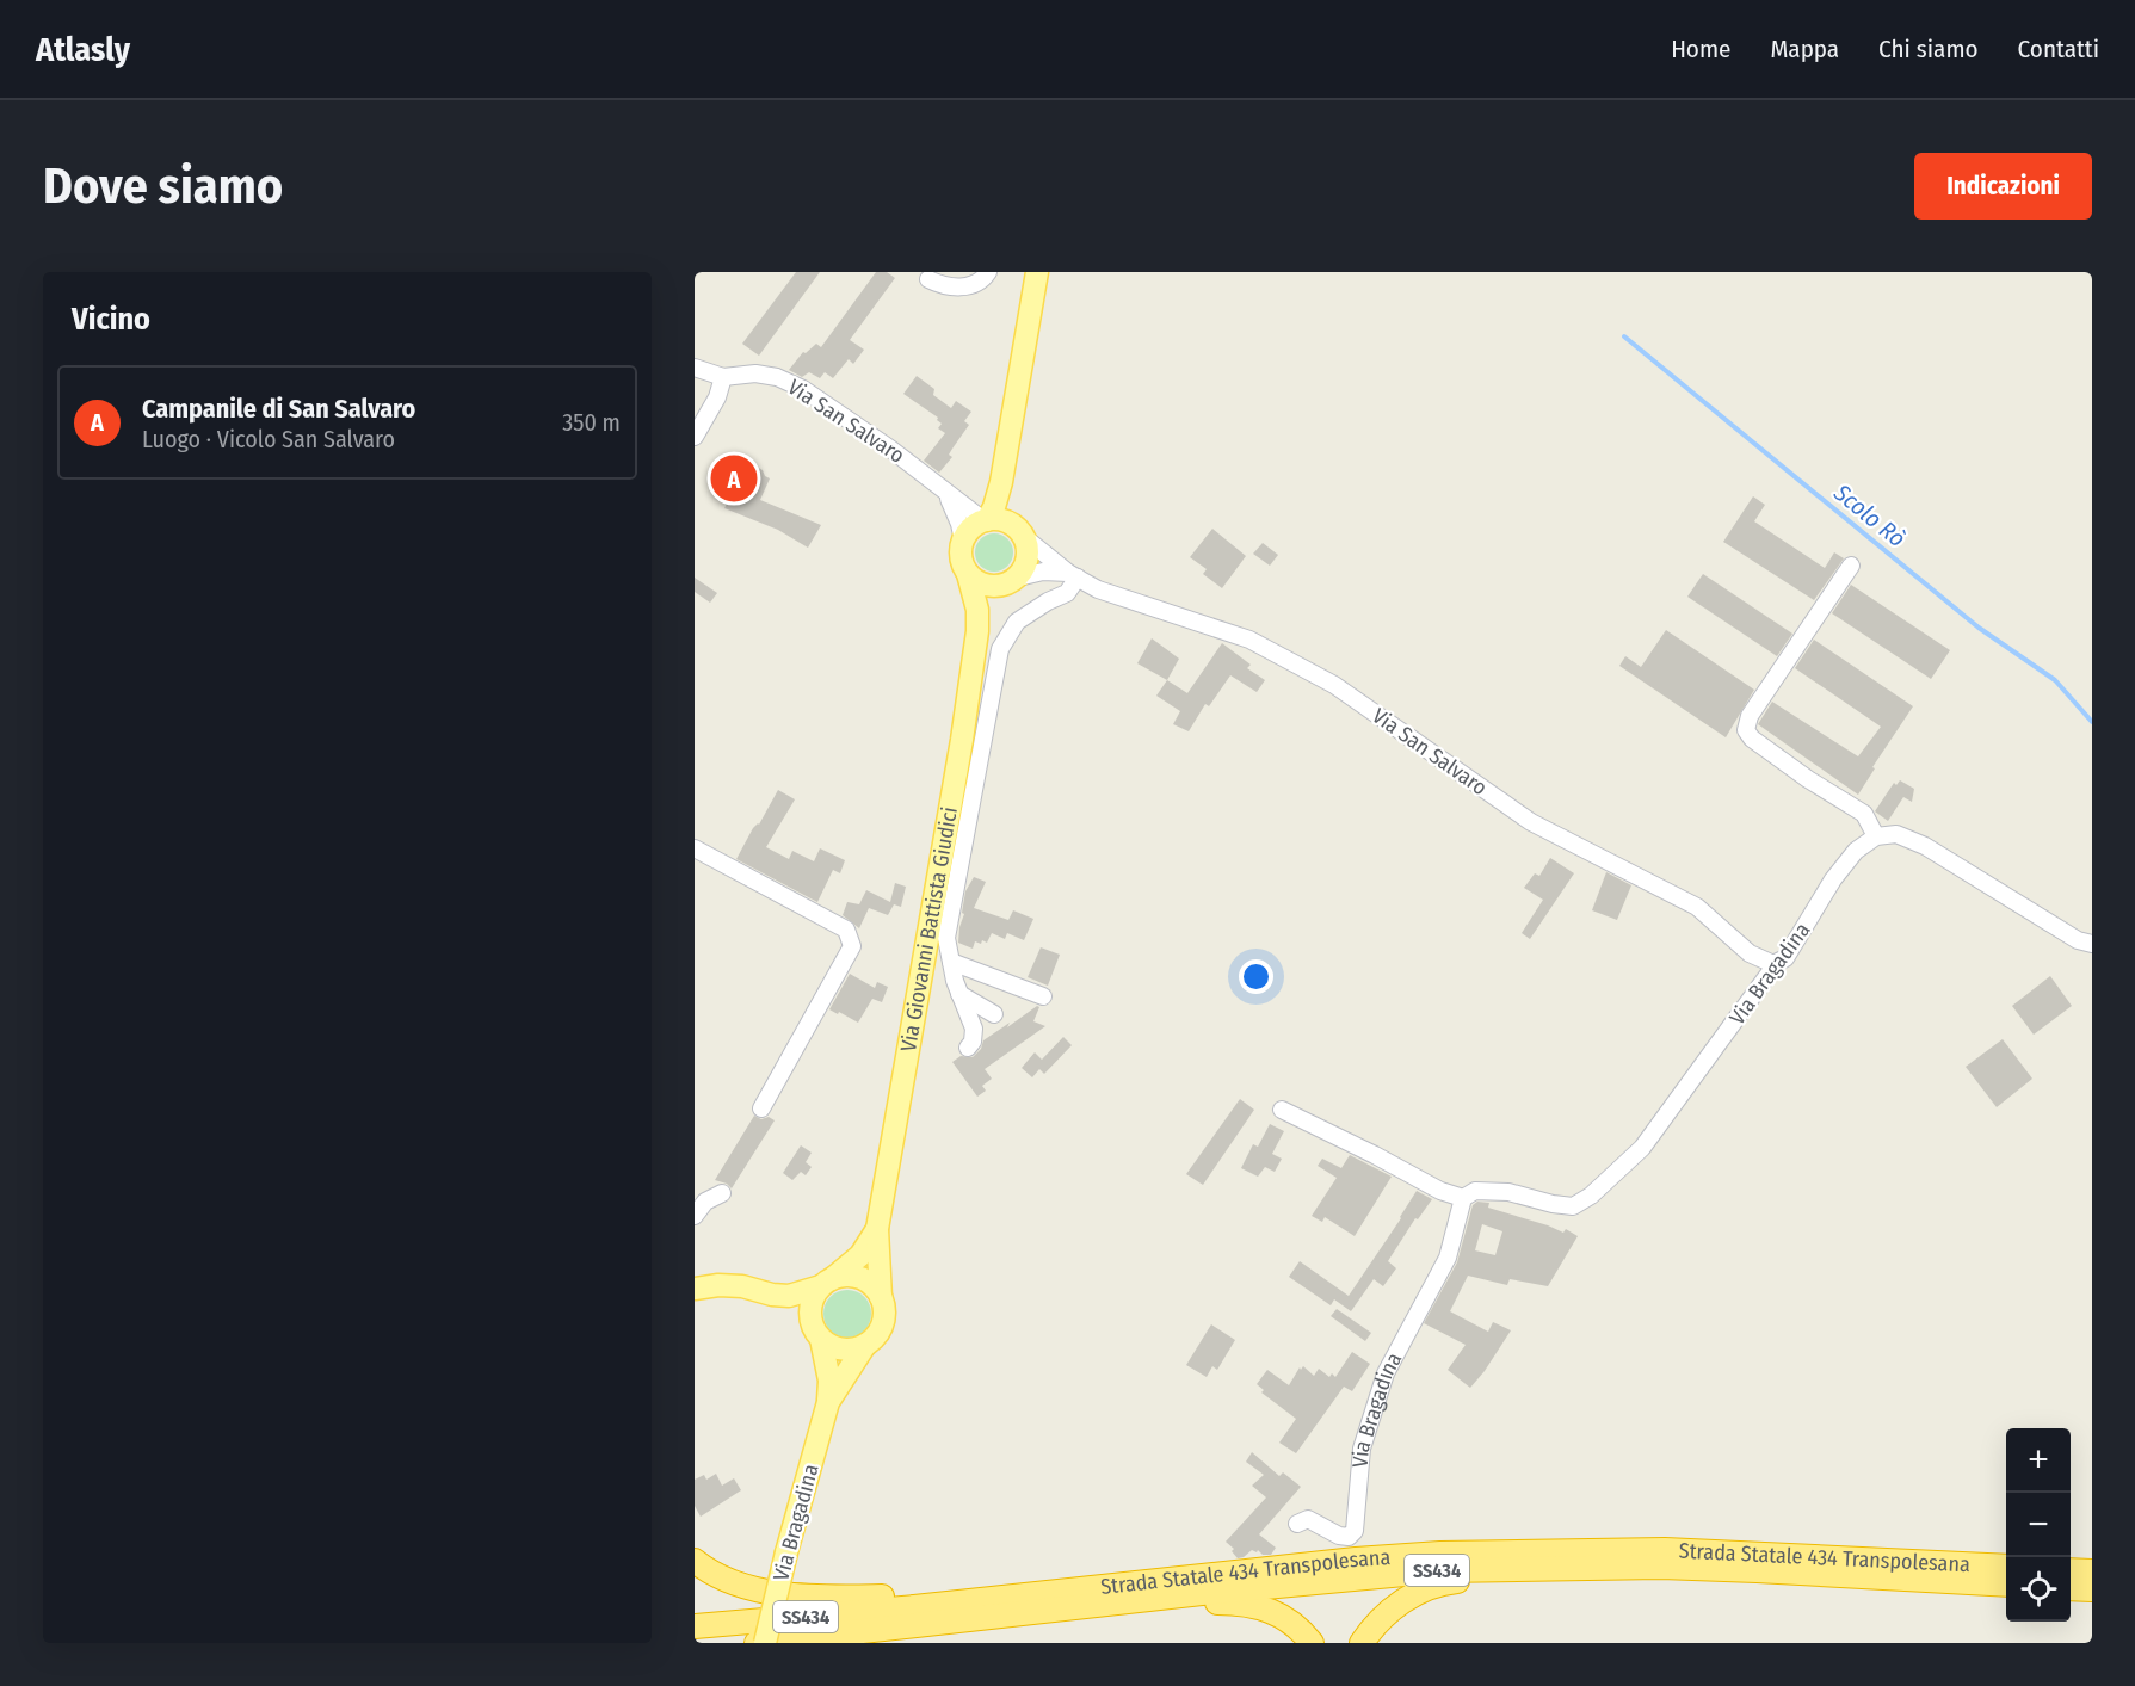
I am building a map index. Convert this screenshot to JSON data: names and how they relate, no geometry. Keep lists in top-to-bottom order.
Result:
{
  "streets": {
    "highway": ["Strada Statale 434 Transpolesana", "SS434"],
    "main road": ["Via Giovanni Battista Giudici", "Via Bragadina"],
    "street": ["Via San Salvaro"]
  },
  "crossings": [
    ["Via San Salvaro", "Via Giovanni Battista Giudici"],
    ["Via San Salvaro", "Via Bragadina"],
    ["Via Giovanni Battista Giudici", "Via Bragadina"]
  ],
  "water": ["Scolo Rò"],
  "page": {
    "header": "Atlasly",
    "nav": [
      "Home",
      "Mappa",
      "Chi siamo",
      "Contatti"
    ],
    "buttons": "Indicazioni",
    "title": "Dove siamo",
    "heading": "Vicino",
    "list": [
      {
        "mark": "A",
        "name": "Campanile di San Salvaro",
        "note": "Luogo · Vicolo San Salvaro",
        "value": "350 m"
      }
    ],
    "pins": "A",
    "map_buttons": ["+", "−"]
  }
}
